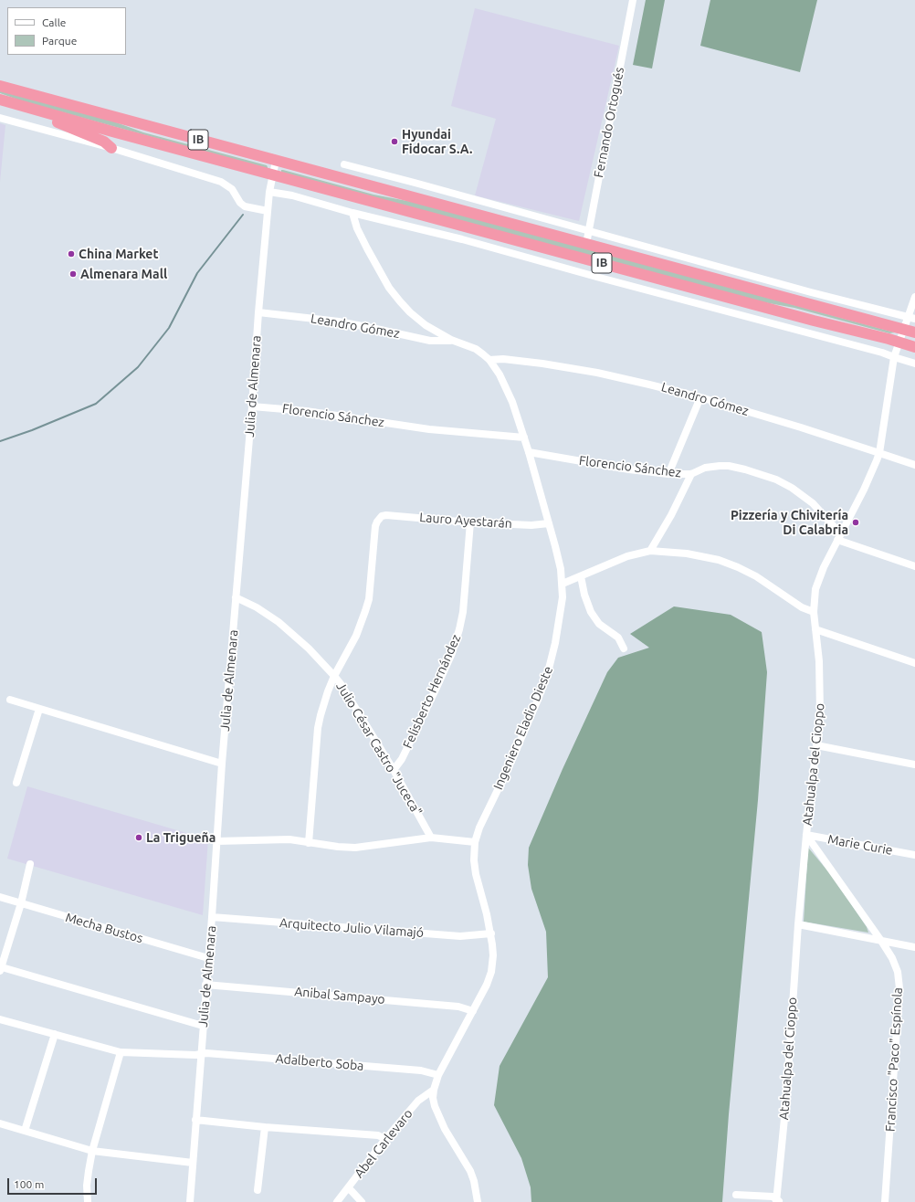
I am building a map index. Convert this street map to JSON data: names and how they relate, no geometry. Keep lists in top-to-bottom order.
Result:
{
  "streets": {
    "highway": ["IB"],
    "street": [
      "Fernando Ortogués",
      "Leandro Gómez",
      "Julia de Almenara",
      "Florencio Sánchez",
      "Lauro Ayestarán",
      "Felisberto Hernández",
      "Ingeniero Eladio Dieste",
      "Julio César Castro \"Juceca\"",
      "Atahualpa del Cioppo",
      "Marie Curie",
      "Mecha Bustos",
      "Arquitecto Julio Vilamajó",
      "Anibal Sampayo",
      "Francisco \"Paco\" Espínola",
      "Adalberto Soba",
      "Abel Carlevaro"
    ]
  },
  "crossings": [
    ["Fernando Ortogués", "IB"],
    ["IB", "Julia de Almenara"],
    ["IB", "Atahualpa del Cioppo"],
    ["Leandro Gómez", "Julia de Almenara"],
    ["Leandro Gómez", "Ingeniero Eladio Dieste"],
    ["Leandro Gómez", "Atahualpa del Cioppo"],
    ["Julia de Almenara", "Florencio Sánchez"],
    ["Julia de Almenara", "Julio César Castro \"Juceca\""],
    ["Julia de Almenara", "Mecha Bustos"],
    ["Julia de Almenara", "Arquitecto Julio Vilamajó"],
    ["Julia de Almenara", "Anibal Sampayo"],
    ["Julia de Almenara", "Adalberto Soba"],
    ["Florencio Sánchez", "Ingeniero Eladio Dieste"],
    ["Florencio Sánchez", "Atahualpa del Cioppo"],
    ["Lauro Ayestarán", "Felisberto Hernández"],
    ["Lauro Ayestarán", "Ingeniero Eladio Dieste"],
    ["Lauro Ayestarán", "Julio César Castro \"Juceca\""],
    ["Felisberto Hernández", "Julio César Castro \"Juceca\""],
    ["Ingeniero Eladio Dieste", "Arquitecto Julio Vilamajó"],
    ["Ingeniero Eladio Dieste", "Anibal Sampayo"],
    ["Ingeniero Eladio Dieste", "Adalberto Soba"],
    ["Ingeniero Eladio Dieste", "Abel Carlevaro"],
    ["Atahualpa del Cioppo", "Marie Curie"],
    ["Atahualpa del Cioppo", "Francisco \"Paco\" Espínola"],
    ["Marie Curie", "Francisco \"Paco\" Espínola"]
  ],
  "places": [
    "Hyundai Fidocar S.A.",
    "China Market",
    "Almenara Mall",
    "Pizzería y Chivitería Di Calabria",
    "La Trigueña"
  ],
  "legend": ["Calle", "Parque"],
  "scale_bar": "100 m"
}
